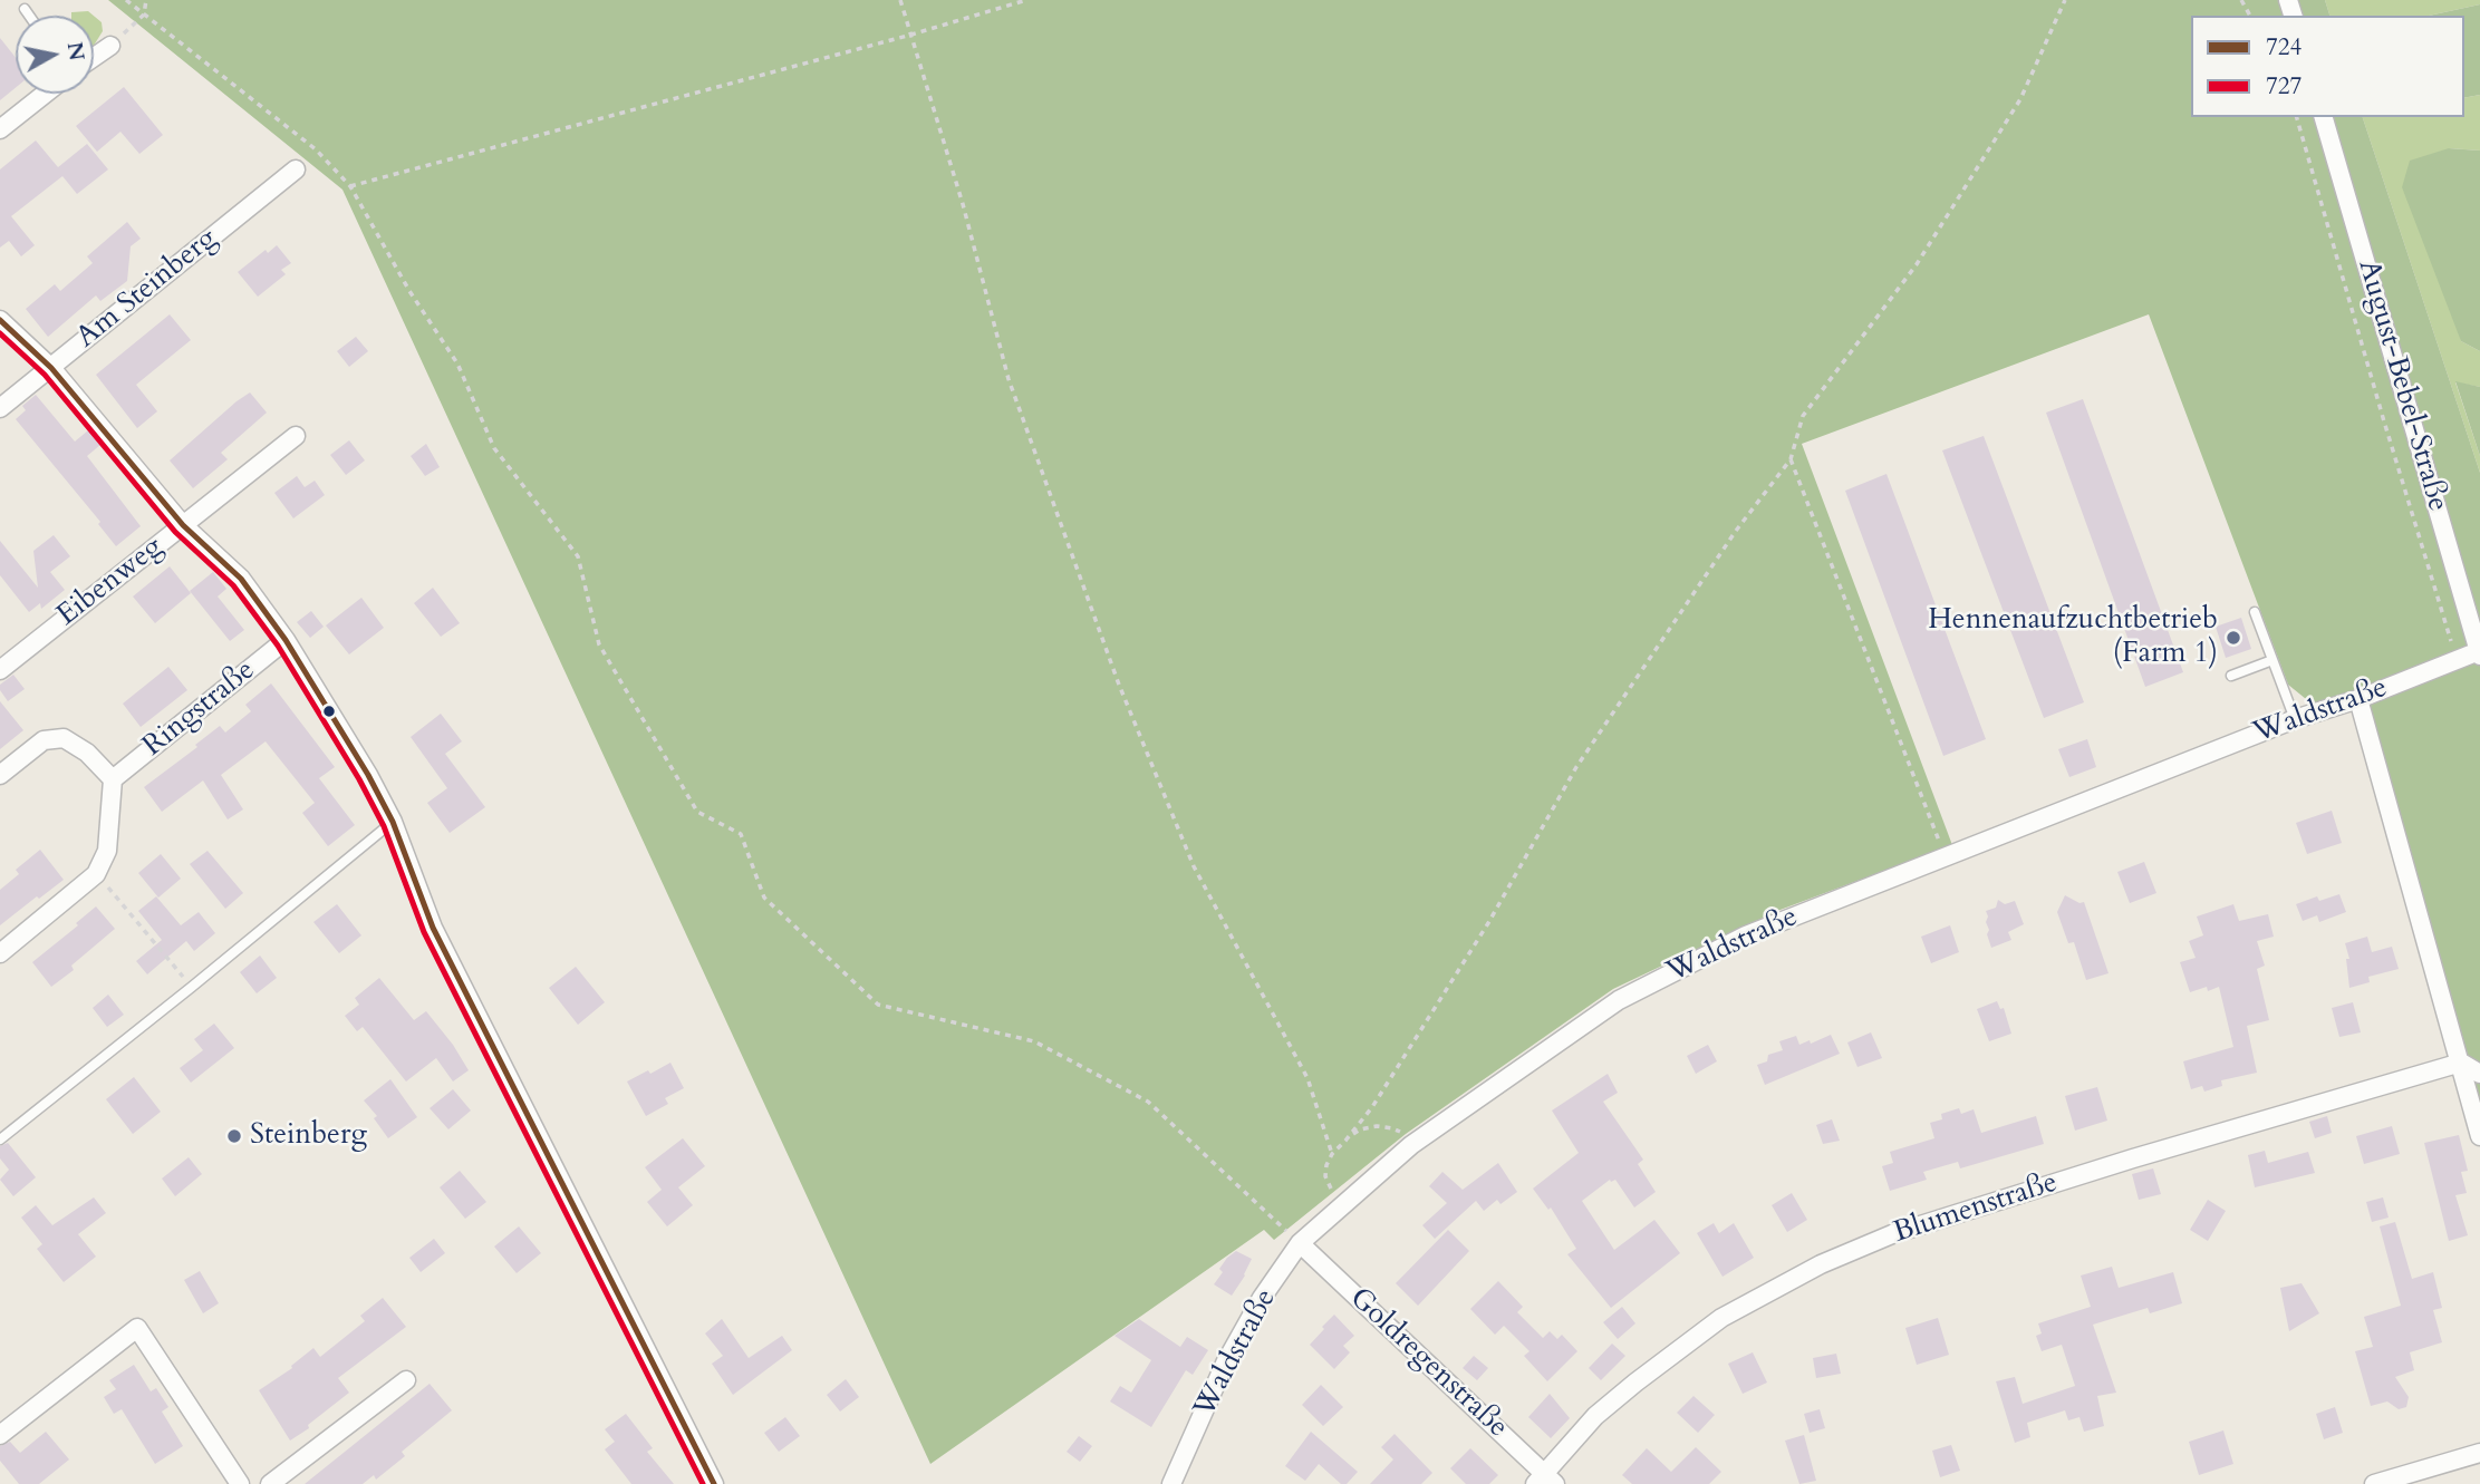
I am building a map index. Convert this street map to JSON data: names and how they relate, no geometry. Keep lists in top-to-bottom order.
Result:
{
  "streets": {
    "street": [
      "Am Steinberg",
      "August-Bebel-Straße",
      "Eibenweg",
      "Ringstraße",
      "Waldstraße",
      "Blumenstraße",
      "Goldregenstraße"
    ]
  },
  "crossings": [
    ["August-Bebel-Straße", "Waldstraße"],
    ["Waldstraße", "Goldregenstraße"],
    ["Blumenstraße", "Goldregenstraße"]
  ],
  "places": ["Hennenaufzuchtbetrieb (Farm 1)", "Steinberg"],
  "lines": ["transit line 724", "transit line 727"],
  "legend": ["724", "727"],
  "north": "right"
}
